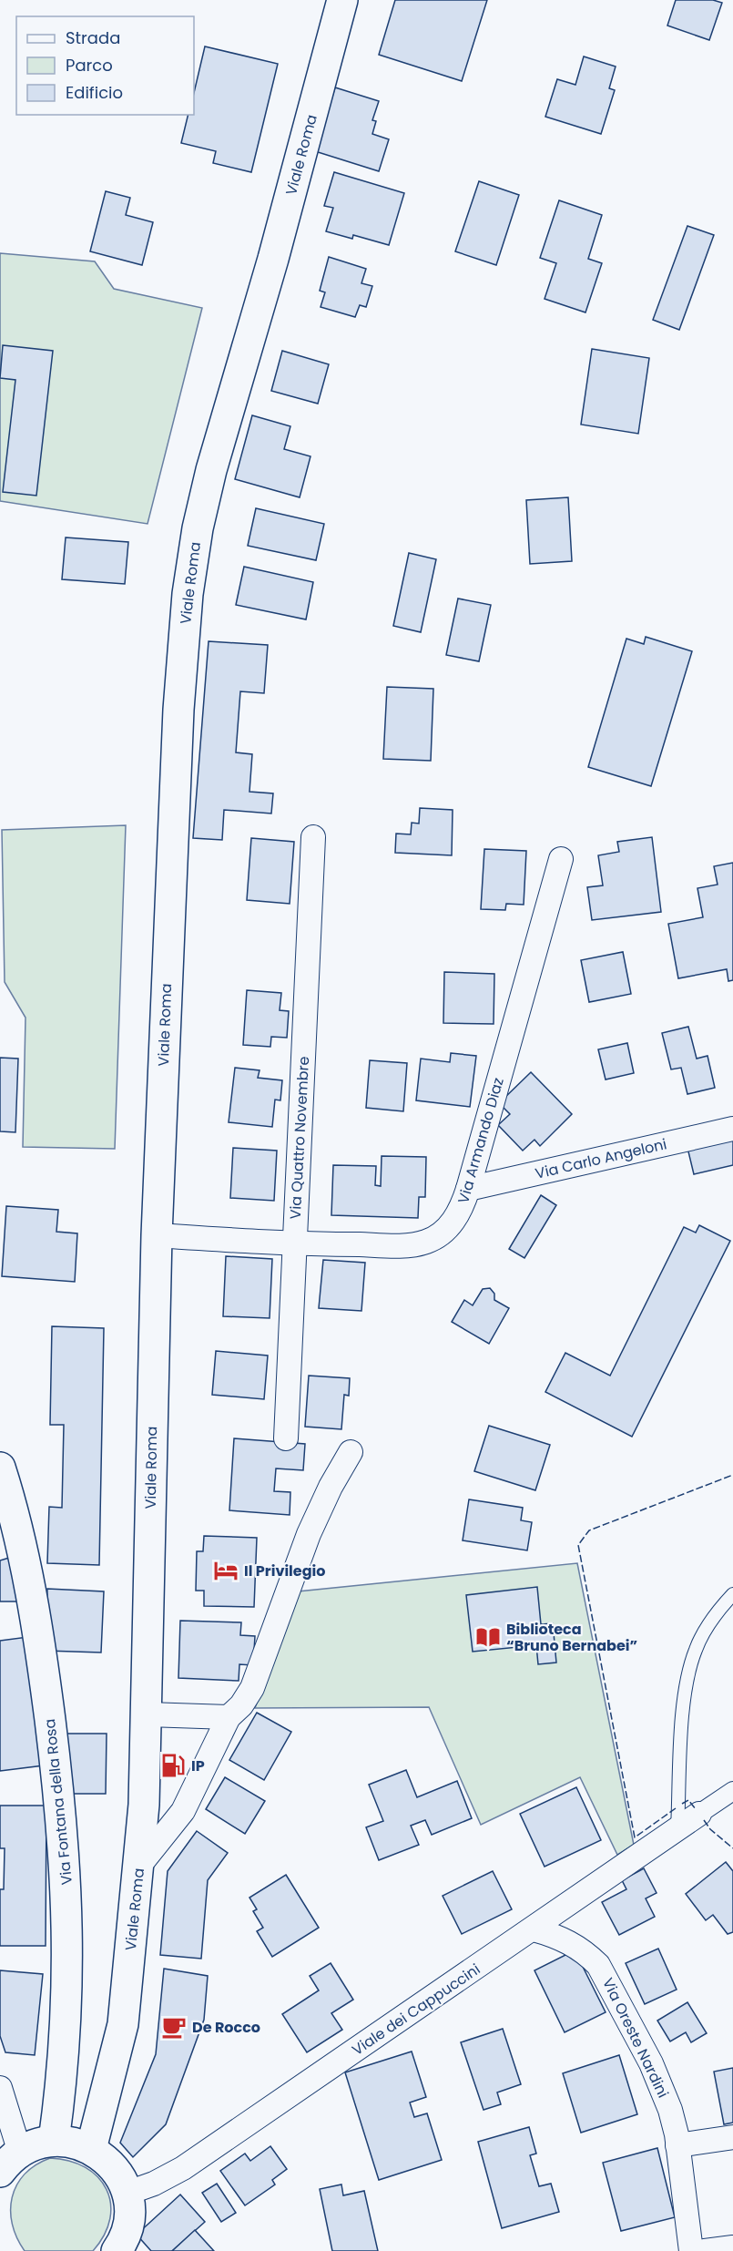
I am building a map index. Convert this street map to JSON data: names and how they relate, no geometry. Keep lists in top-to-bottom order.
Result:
{
  "streets": {
    "main road": ["Viale Roma", "Via Fontana della Rosa"],
    "street": [
      "Via Quattro Novembre",
      "Via Armando Diaz",
      "Via Carlo Angeloni",
      "Viale dei Cappuccini",
      "Via Oreste Nardini"
    ]
  },
  "crossings": [
    ["Viale Roma", "Via Armando Diaz"],
    ["Viale Roma", "Via Fontana della Rosa"],
    ["Via Quattro Novembre", "Via Armando Diaz"],
    ["Via Armando Diaz", "Via Carlo Angeloni"],
    ["Viale dei Cappuccini", "Via Oreste Nardini"]
  ],
  "places": {
    "hotel": ["Il Privilegio"],
    "library": ["Biblioteca “Bruno Bernabei”"],
    "fuel station": ["IP"],
    "cafe": ["De Rocco"]
  },
  "legend": ["Strada", "Parco", "Edificio"]
}
